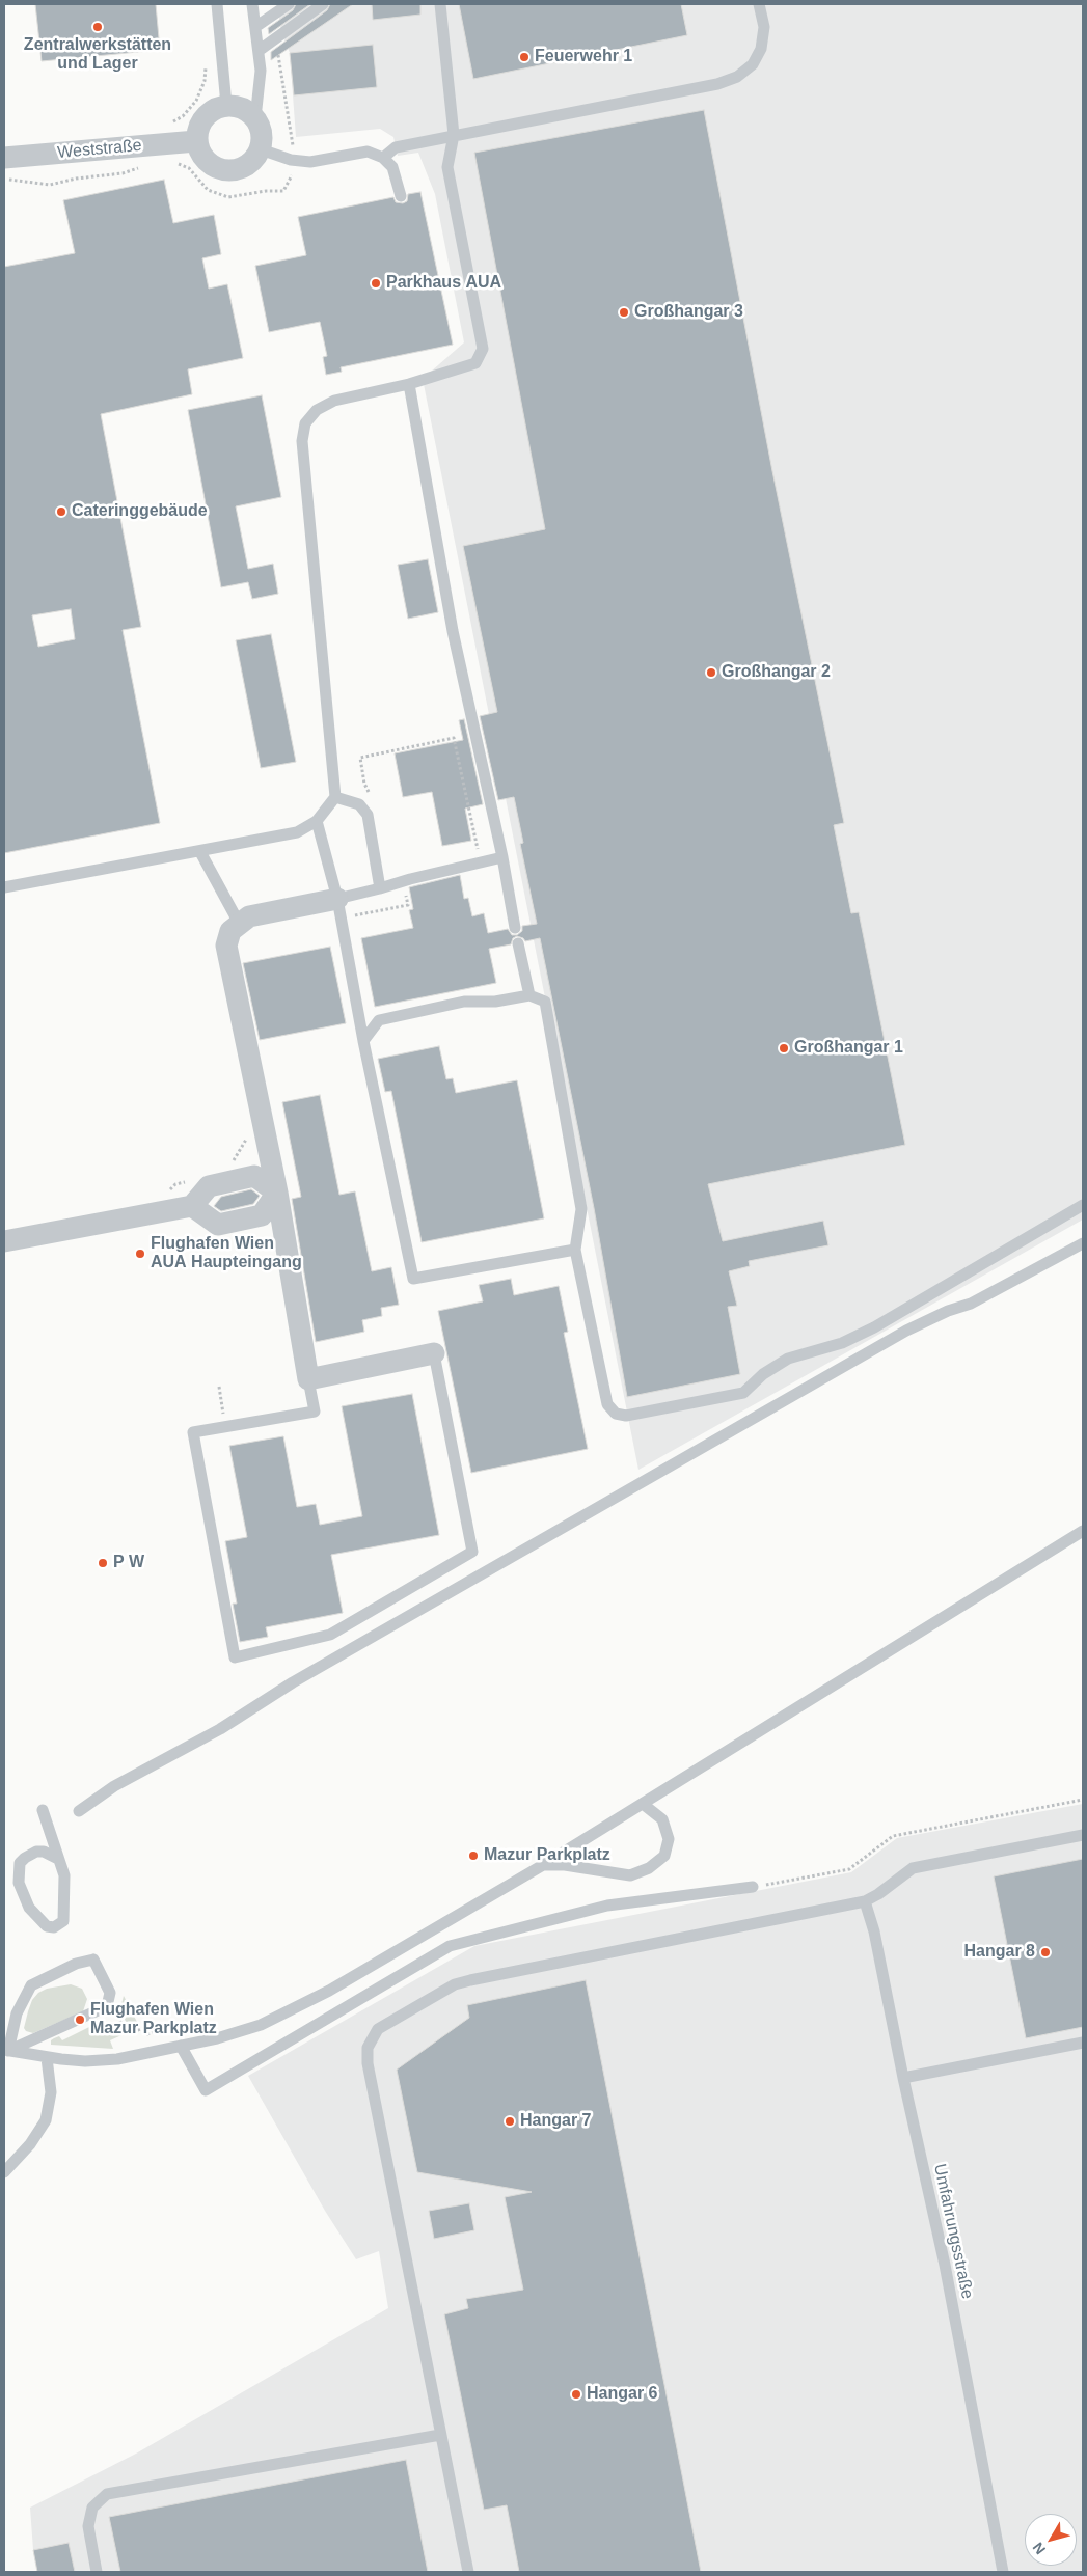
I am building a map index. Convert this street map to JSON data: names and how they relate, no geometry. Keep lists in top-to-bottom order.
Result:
{
  "streets": {
    "street": ["Weststraße"],
    "lane": ["Umfahrungsstraße"]
  },
  "places": [
    "Zentralwerkstätten und Lager",
    "Feuerwehr 1",
    "Parkhaus AUA",
    "Großhangar 3",
    "Cateringgebäude",
    "Großhangar 2",
    "Großhangar 1",
    "Flughafen Wien AUA Haupteingang",
    "P W",
    "Mazur Parkplatz",
    "Hangar 8",
    "Flughafen Wien Mazur Parkplatz",
    "Hangar 7",
    "Hangar 6"
  ],
  "north": "bottom left"
}
